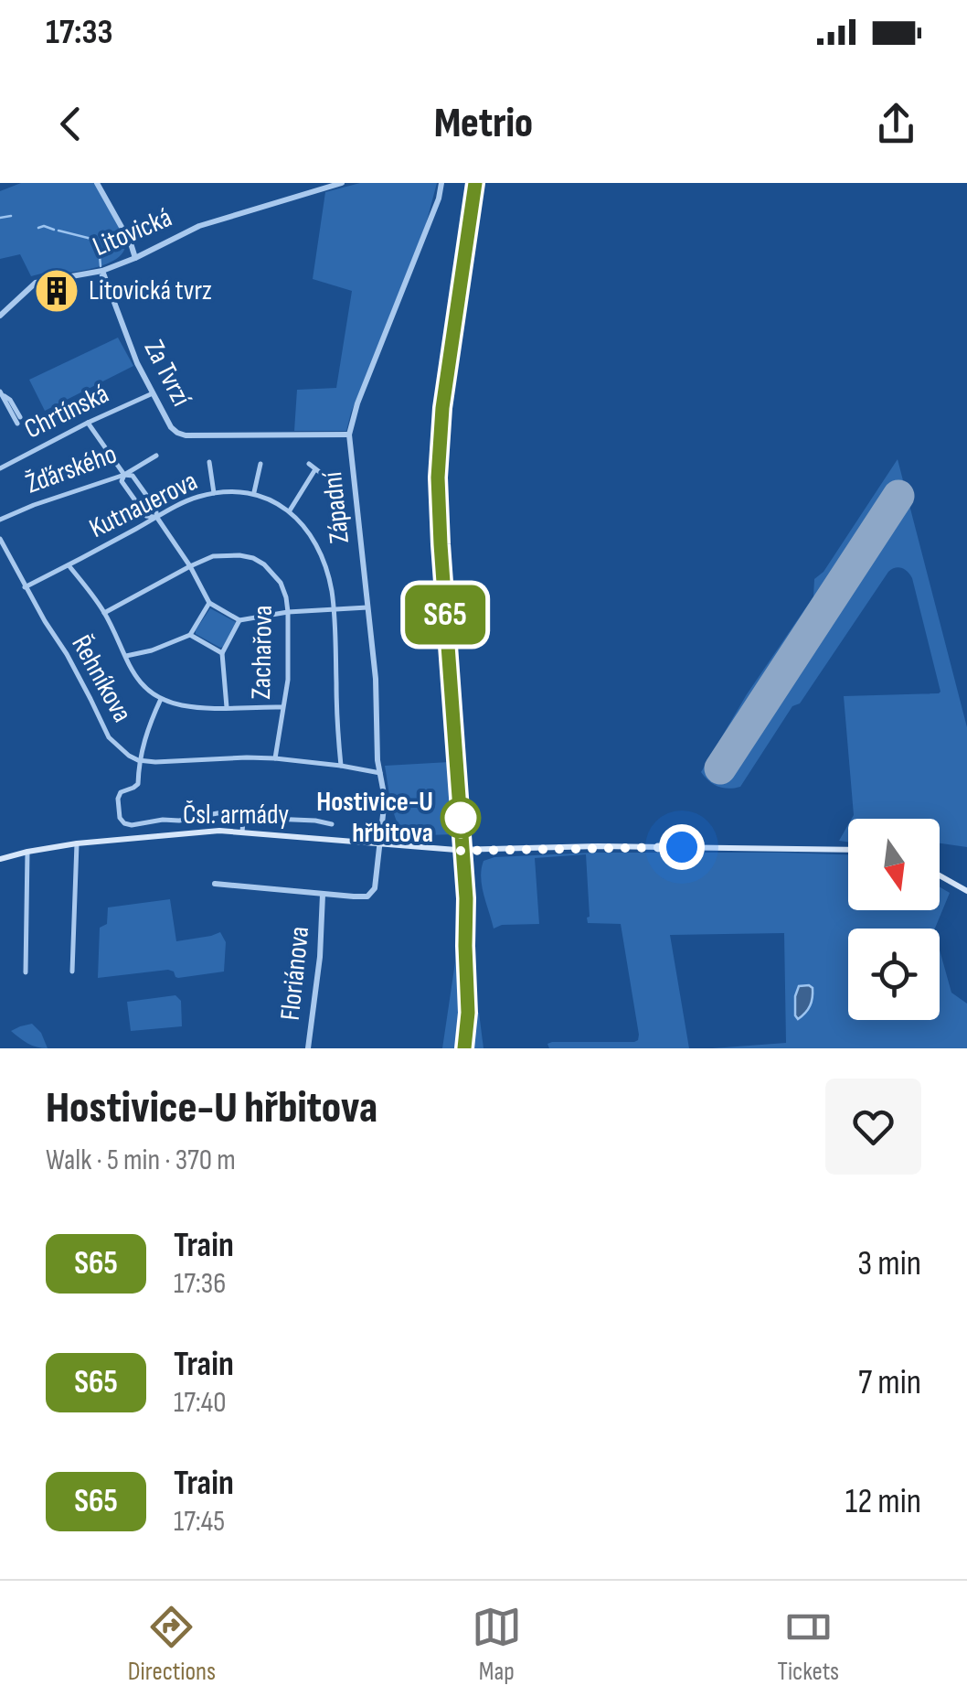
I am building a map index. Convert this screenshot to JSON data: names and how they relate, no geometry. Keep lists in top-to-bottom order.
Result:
{
  "streets": {
    "main road": ["Čsl. armády"],
    "street": [
      "Litovická",
      "Za Tvrzí",
      "Chrtínská",
      "Žďárského",
      "Kutnauerova",
      "Západní",
      "Zachařova",
      "Řehníkova",
      "Floriánova"
    ]
  },
  "crossings": [
    ["Litovická", "Za Tvrzí"],
    ["Za Tvrzí", "Chrtínská"],
    ["Za Tvrzí", "Západní"],
    ["Kutnauerova", "Řehníkova"],
    ["Západní", "Čsl. armády"],
    ["Západní", "Floriánova"],
    ["Čsl. armády", "Floriánova"]
  ],
  "places": {
    "building": ["Litovická tvrz"],
    "other": ["Hostivice-U hřbitova"]
  },
  "north": "bottom",
  "page": {
    "status": "17:33",
    "header": "Metrio",
    "on_map": "S65",
    "heading": ["Hostivice-U hřbitova", "Walk · 5 min · 370 m"],
    "list": [
      {
        "mark": "S65",
        "name": "Train",
        "note": "17:36",
        "value": "3 min"
      },
      {
        "mark": "S65",
        "name": "Train",
        "note": "17:40",
        "value": "7 min"
      },
      {
        "mark": "S65",
        "name": "Train",
        "note": "17:45",
        "value": "12 min"
      }
    ],
    "tabs": ["Directions", "Map", "Tickets"]
  }
}
